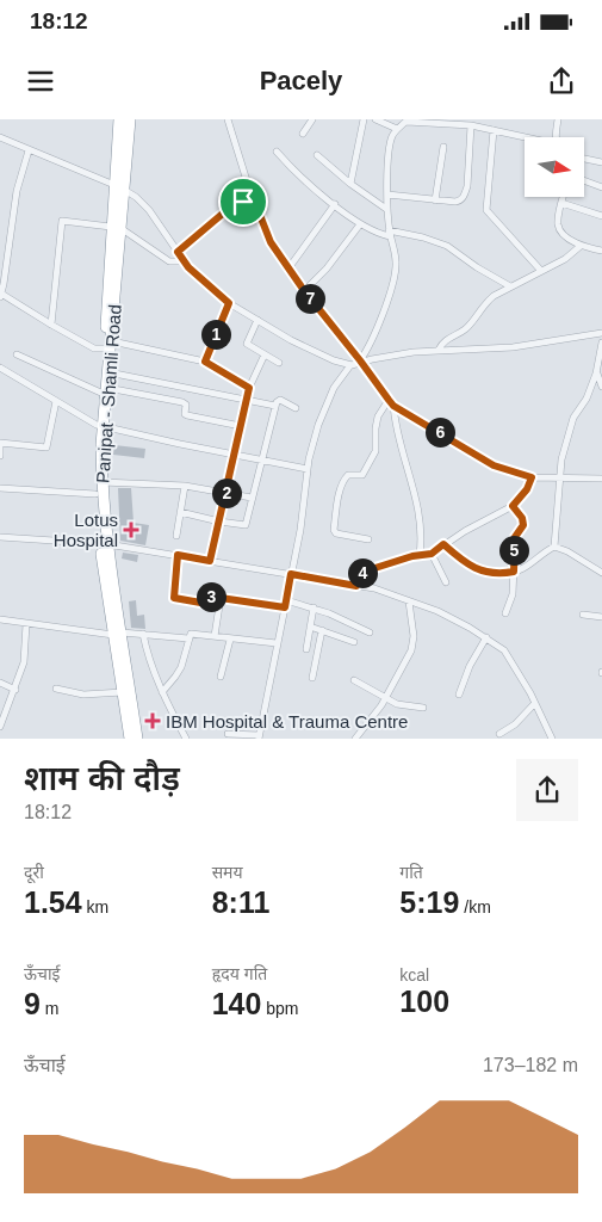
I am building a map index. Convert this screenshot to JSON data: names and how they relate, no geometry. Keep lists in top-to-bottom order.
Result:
{
  "streets": {
    "highway": ["Panipat - Shamli Road"]
  },
  "places": {
    "health": ["Lotus Hospital", "IBM Hospital & Trauma Centre"]
  },
  "north": "right",
  "page": {
    "status": "18:12",
    "header": "Pacely",
    "pins": [
      "7",
      "1",
      "6",
      "2",
      "5",
      "4",
      "3"
    ],
    "heading": ["शाम की दौड़", "18:12"],
    "stats": [
      ["दूरी", "1.54 km"],
      ["समय", "8:11"],
      ["गति", "5:19 /km"],
      ["ऊँचाई", "9 m"],
      ["हृदय गति", "140 bpm"],
      ["kcal", "100"]
    ],
    "chart": ["ऊँचाई", "173–182 m"]
  }
}
